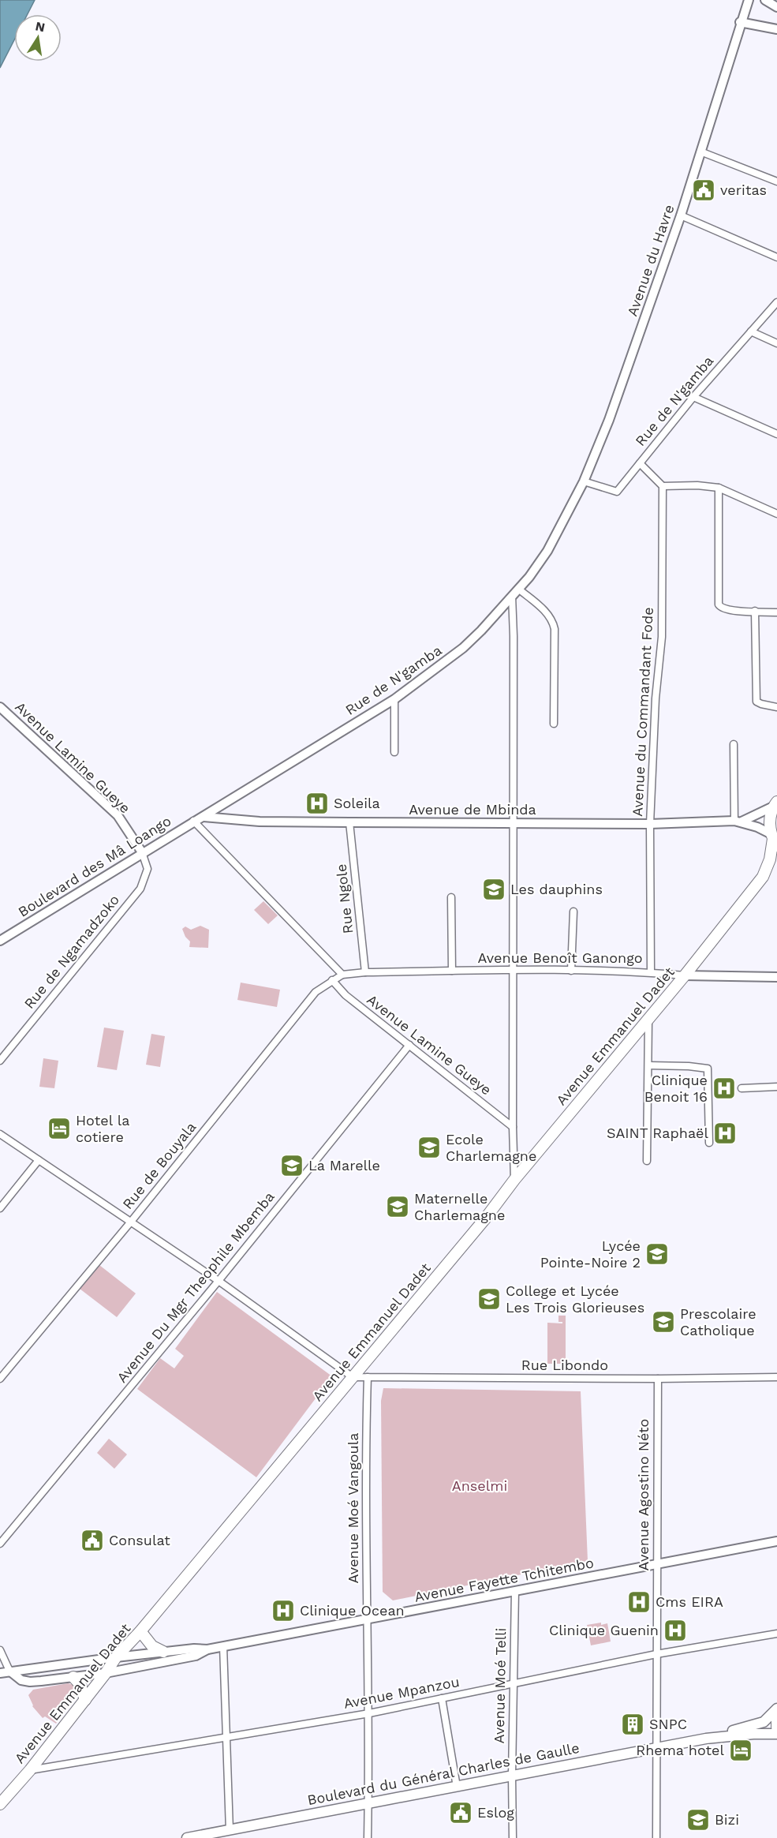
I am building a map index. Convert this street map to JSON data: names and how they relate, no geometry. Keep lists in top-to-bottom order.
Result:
{
  "streets": {
    "main road": ["Avenue Emmanuel Dadet", "Boulevard du Général Charles de Gaulle"],
    "street": [
      "Avenue du Havre",
      "Rue de N'gamba",
      "Avenue du Commandant Fode",
      "Avenue Lamine Gueye",
      "Avenue de Mbinda",
      "Boulevard des Mâ Loango",
      "Rue Ngole",
      "Rue de Ngamadzoko",
      "Avenue Benoît Ganongo",
      "Rue de Bouyala",
      "Avenue Du Mgr Theophile Mbemba",
      "Rue Libondo",
      "Avenue Agostino Néto",
      "Avenue Moé Vangoula",
      "Avenue Fayette Tchitembo",
      "Avenue Moé Telli",
      "Avenue Mpanzou"
    ]
  },
  "crossings": [
    ["Avenue du Havre", "Rue de N'gamba"],
    ["Rue de N'gamba", "Avenue de Mbinda"],
    ["Rue de N'gamba", "Boulevard des Mâ Loango"],
    ["Avenue du Commandant Fode", "Avenue de Mbinda"],
    ["Avenue du Commandant Fode", "Avenue Benoît Ganongo"],
    ["Avenue Lamine Gueye", "Boulevard des Mâ Loango"],
    ["Avenue Lamine Gueye", "Rue de Ngamadzoko"],
    ["Avenue Lamine Gueye", "Rue de Bouyala"],
    ["Avenue Lamine Gueye", "Avenue Du Mgr Theophile Mbemba"],
    ["Avenue de Mbinda", "Boulevard des Mâ Loango"],
    ["Avenue de Mbinda", "Rue Ngole"],
    ["Avenue de Mbinda", "Avenue Emmanuel Dadet"],
    ["Boulevard des Mâ Loango", "Rue de Ngamadzoko"],
    ["Rue Ngole", "Avenue Benoît Ganongo"],
    ["Avenue Benoît Ganongo", "Avenue Emmanuel Dadet"],
    ["Avenue Benoît Ganongo", "Rue de Bouyala"],
    ["Avenue Emmanuel Dadet", "Rue Libondo"],
    ["Avenue Emmanuel Dadet", "Avenue Fayette Tchitembo"],
    ["Avenue Emmanuel Dadet", "Avenue Mpanzou"],
    ["Rue Libondo", "Avenue Agostino Néto"],
    ["Rue Libondo", "Avenue Moé Vangoula"],
    ["Avenue Agostino Néto", "Avenue Fayette Tchitembo"],
    ["Avenue Agostino Néto", "Avenue Mpanzou"],
    ["Avenue Agostino Néto", "Boulevard du Général Charles de Gaulle"],
    ["Avenue Moé Vangoula", "Avenue Fayette Tchitembo"],
    ["Avenue Moé Vangoula", "Avenue Mpanzou"],
    ["Avenue Moé Vangoula", "Boulevard du Général Charles de Gaulle"],
    ["Avenue Fayette Tchitembo", "Avenue Moé Telli"],
    ["Avenue Moé Telli", "Avenue Mpanzou"],
    ["Avenue Moé Telli", "Boulevard du Général Charles de Gaulle"]
  ],
  "parks": ["Anselmi"],
  "places": {
    "public building": ["veritas", "Consulat", "Eslog"],
    "hospital": [
      "Soleila",
      "Clinique Benoit 16",
      "SAINT Raphaël",
      "Cms EIRA",
      "Clinique Ocean",
      "Clinique Guenin"
    ],
    "school or university": [
      "Les dauphins",
      "Ecole Charlemagne",
      "La Marelle",
      "Maternelle Charlemagne",
      "Lycée Pointe-Noire 2",
      "College et Lycée Les Trois Glorieuses",
      "Prescolaire Catholique",
      "Bizi"
    ],
    "hotel": ["Hotel la cotiere", "Rhema hotel"],
    "building": ["SNPC"]
  },
  "north": "top"
}
